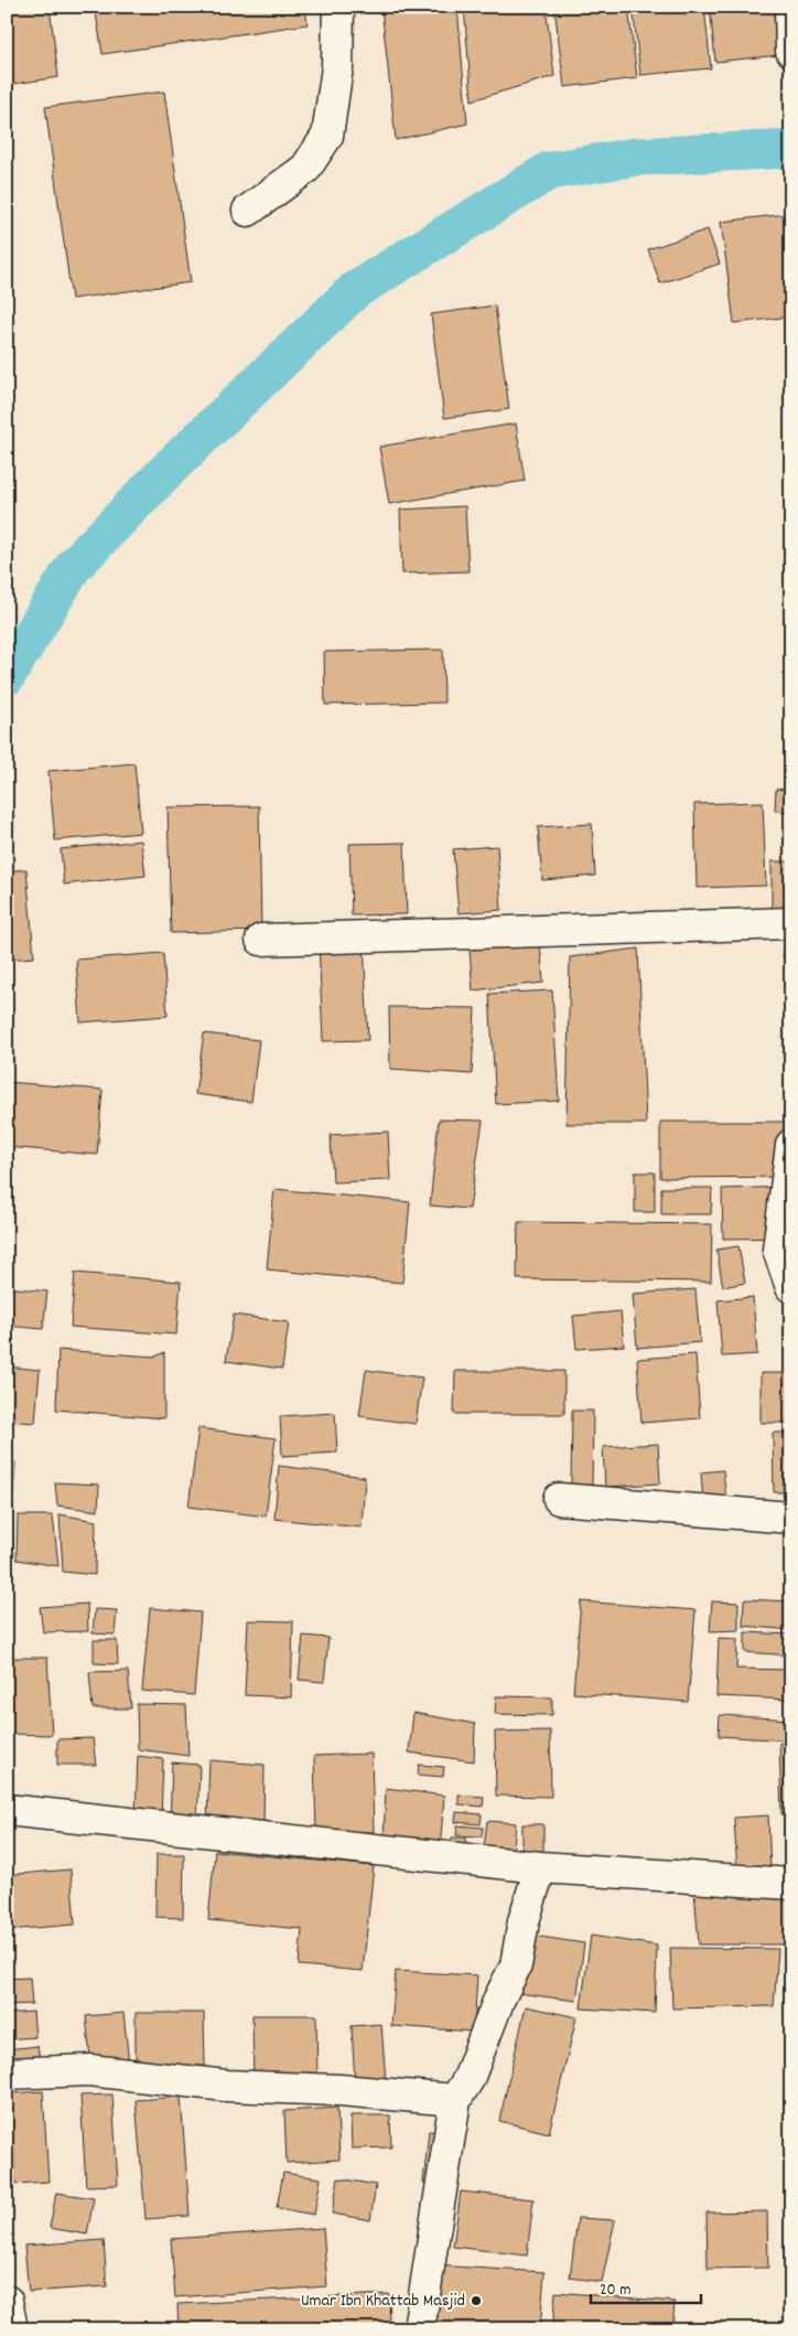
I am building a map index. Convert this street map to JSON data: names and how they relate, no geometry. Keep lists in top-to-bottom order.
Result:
{
  "places": ["Umar Ibn Khattab Masjid"],
  "scale_bar": "20 m"
}
